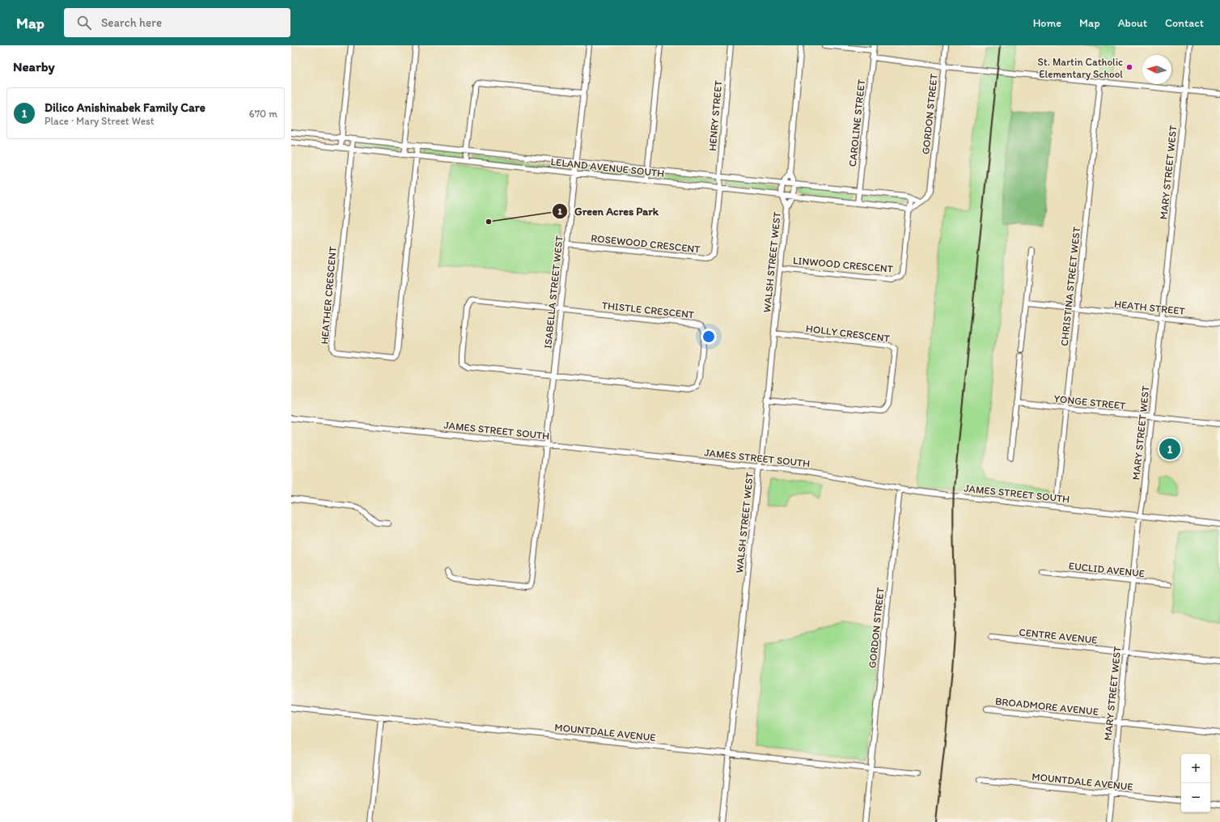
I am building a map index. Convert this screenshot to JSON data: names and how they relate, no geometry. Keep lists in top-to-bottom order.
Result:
{
  "streets": {
    "street": [
      "GORDON STREET",
      "HENRY STREET",
      "CAROLINE STREET",
      "LELAND AVENUE SOUTH",
      "MARY STREET WEST",
      "ROSEWOOD CRESCENT",
      "WALSH STREET WEST",
      "LINWOOD CRESCENT",
      "CHRISTINA STREET WEST",
      "ISABELLA STREET WEST",
      "HEATHER CRESCENT",
      "HEATH STREET",
      "THISTLE CRESCENT",
      "HOLLY CRESCENT",
      "YONGE STREET",
      "JAMES STREET SOUTH",
      "EUCLID AVENUE",
      "CENTRE AVENUE",
      "BROADMORE AVENUE",
      "MOUNTDALE AVENUE"
    ]
  },
  "crossings": [
    ["GORDON STREET", "LELAND AVENUE SOUTH"],
    ["GORDON STREET", "JAMES STREET SOUTH"],
    ["GORDON STREET", "MOUNTDALE AVENUE"],
    ["HENRY STREET", "LELAND AVENUE SOUTH"],
    ["HENRY STREET", "ROSEWOOD CRESCENT"],
    ["CAROLINE STREET", "LELAND AVENUE SOUTH"],
    ["LELAND AVENUE SOUTH", "ROSEWOOD CRESCENT"],
    ["LELAND AVENUE SOUTH", "WALSH STREET WEST"],
    ["LELAND AVENUE SOUTH", "LINWOOD CRESCENT"],
    ["LELAND AVENUE SOUTH", "ISABELLA STREET WEST"],
    ["LELAND AVENUE SOUTH", "HEATHER CRESCENT"],
    ["MARY STREET WEST", "HEATH STREET"],
    ["MARY STREET WEST", "YONGE STREET"],
    ["MARY STREET WEST", "JAMES STREET SOUTH"],
    ["MARY STREET WEST", "EUCLID AVENUE"],
    ["MARY STREET WEST", "CENTRE AVENUE"],
    ["MARY STREET WEST", "BROADMORE AVENUE"],
    ["MARY STREET WEST", "MOUNTDALE AVENUE"],
    ["ROSEWOOD CRESCENT", "ISABELLA STREET WEST"],
    ["WALSH STREET WEST", "LINWOOD CRESCENT"],
    ["WALSH STREET WEST", "HOLLY CRESCENT"],
    ["WALSH STREET WEST", "JAMES STREET SOUTH"],
    ["WALSH STREET WEST", "MOUNTDALE AVENUE"],
    ["CHRISTINA STREET WEST", "HEATH STREET"],
    ["CHRISTINA STREET WEST", "YONGE STREET"],
    ["ISABELLA STREET WEST", "THISTLE CRESCENT"],
    ["ISABELLA STREET WEST", "JAMES STREET SOUTH"]
  ],
  "places": ["St. Martin Catholic Elementary School", "Green Acres Park"],
  "north": "left",
  "page": {
    "header": "Map",
    "search": "Search here",
    "nav": [
      "Home",
      "Map",
      "About",
      "Contact"
    ],
    "heading": "Nearby",
    "list": [
      {
        "mark": "1",
        "name": "Dilico Anishinabek Family Care",
        "note": "Place · Mary Street West",
        "value": "670 m"
      }
    ],
    "pins": "1",
    "map_buttons": ["+", "−"]
  }
}
